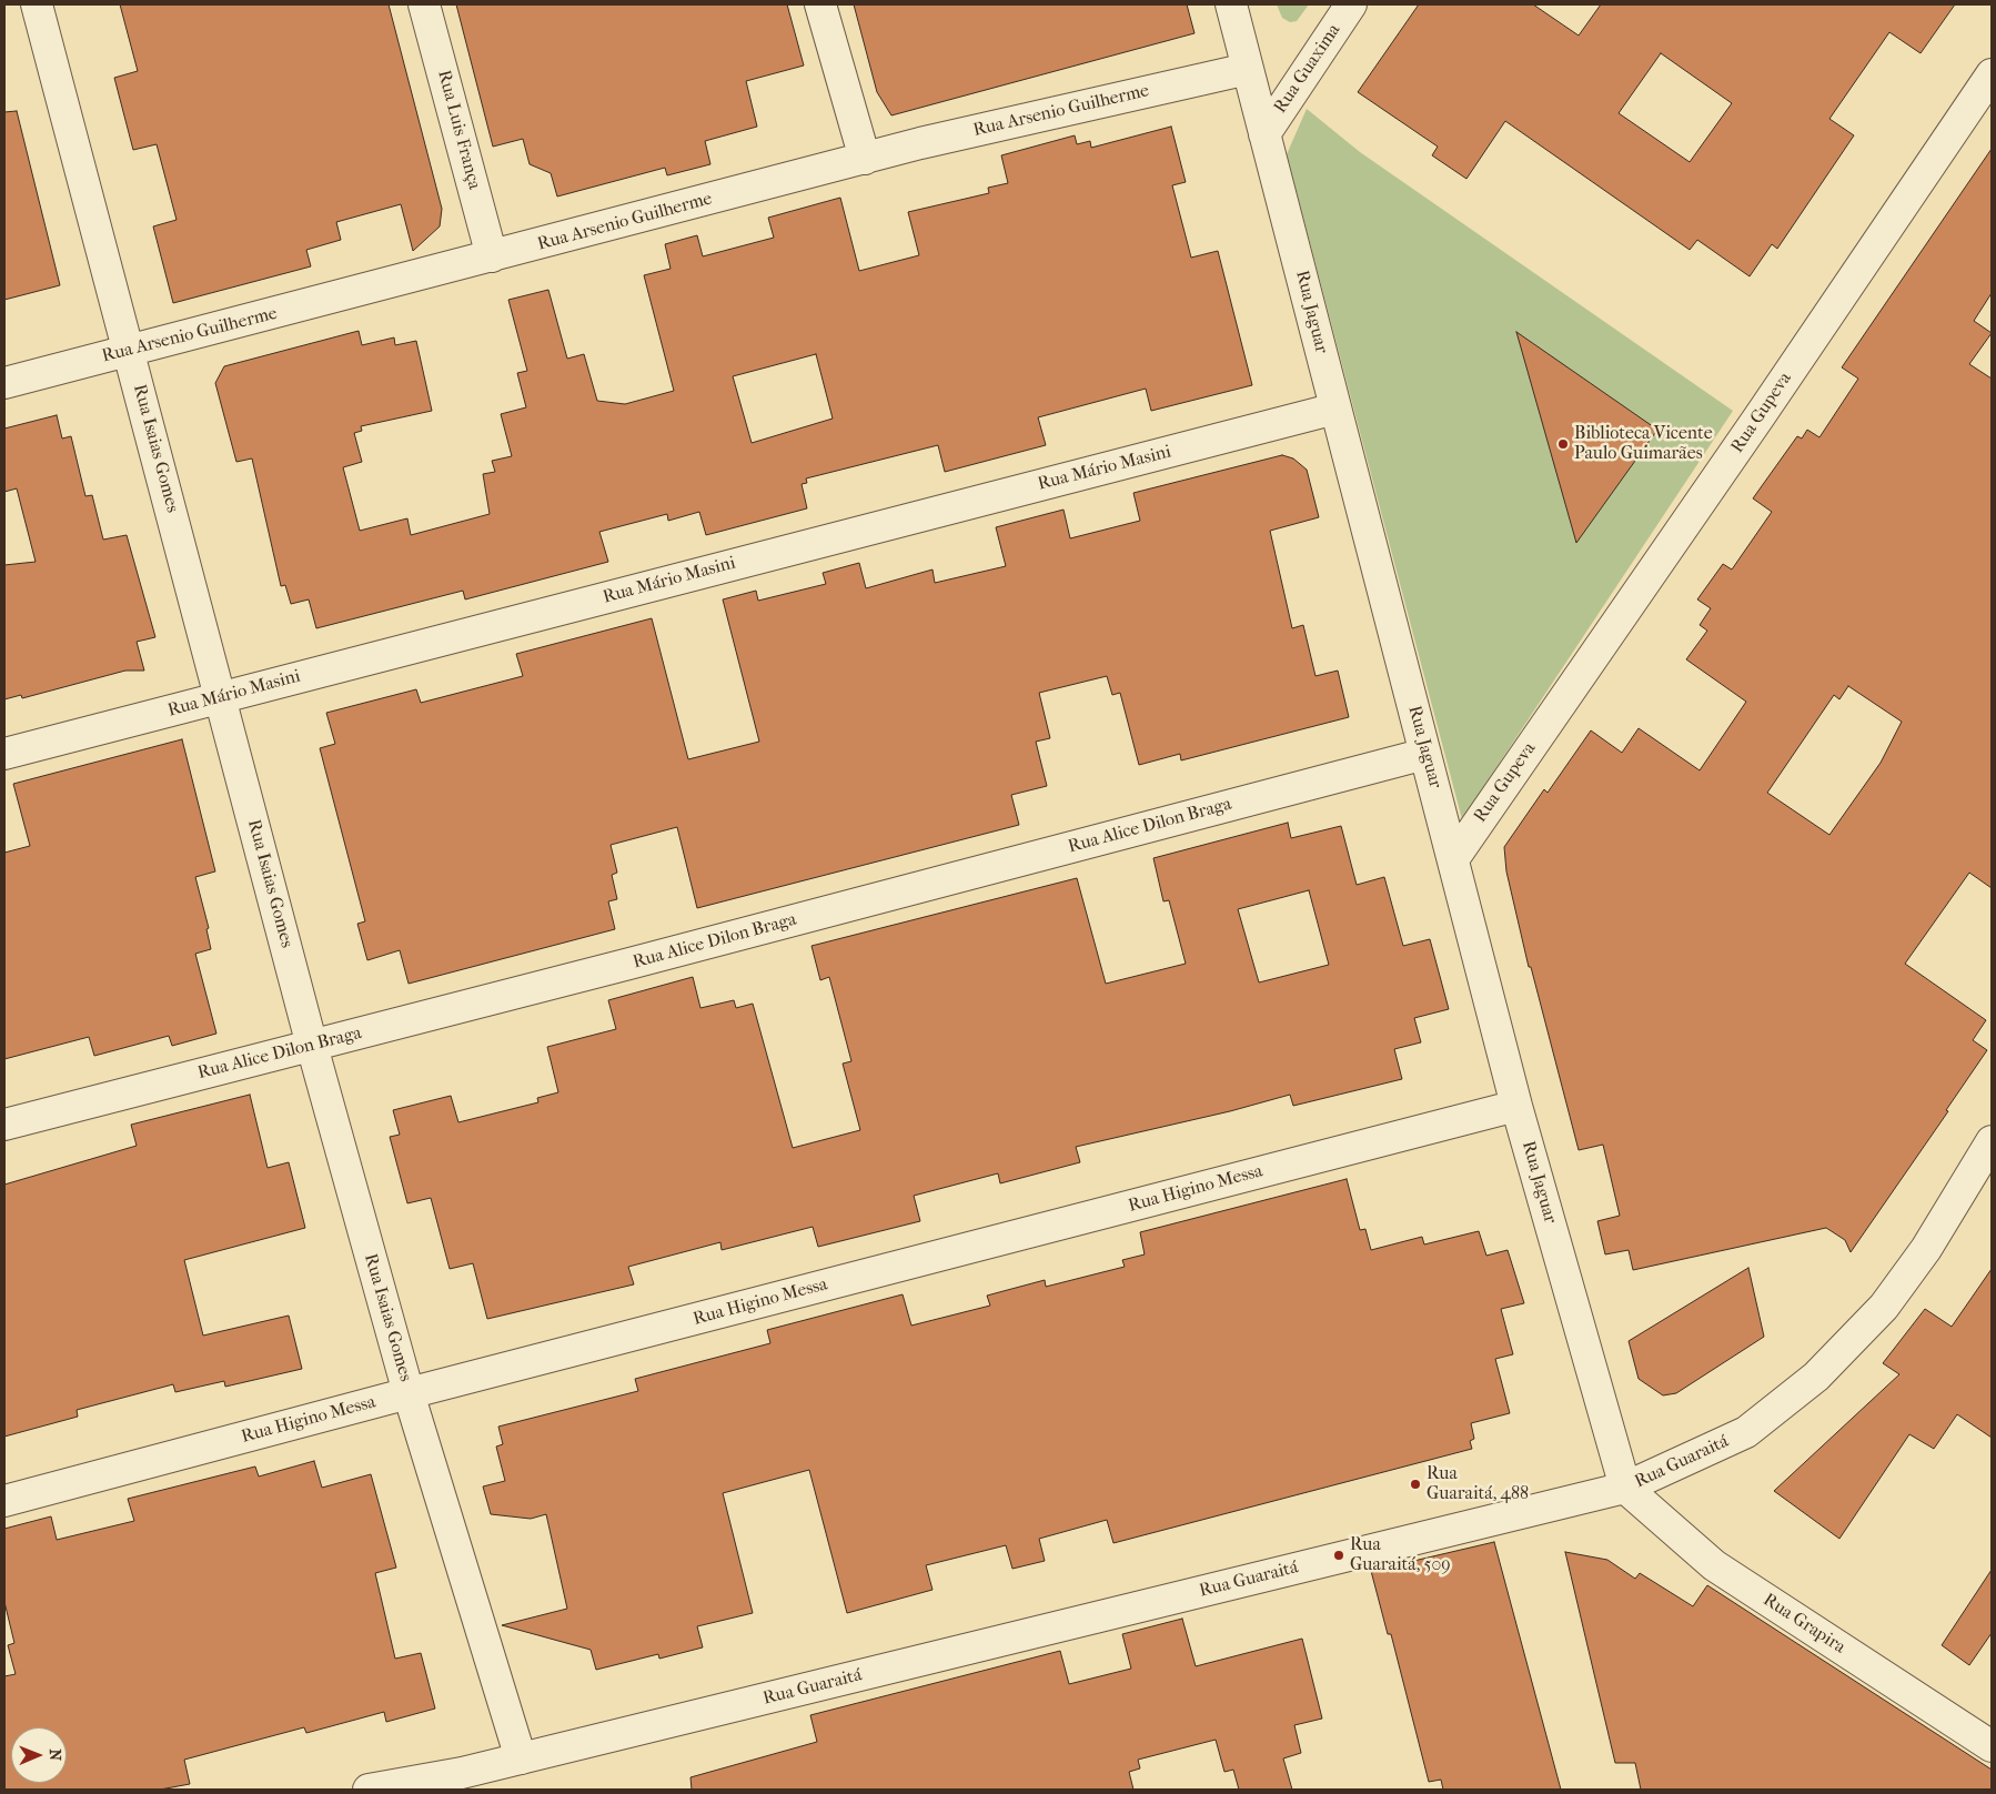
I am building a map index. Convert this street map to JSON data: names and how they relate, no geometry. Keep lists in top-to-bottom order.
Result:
{
  "streets": {
    "street": [
      "Rua Guaxima",
      "Rua Arsenio Guilherme",
      "Rua Luis França",
      "Rua Jaguar",
      "Rua Gupeva",
      "Rua Isaias Gomes",
      "Rua Mário Masini",
      "Rua Alice Dilon Braga",
      "Rua Higino Messa",
      "Rua Guaraitá",
      "Rua Grapira"
    ]
  },
  "crossings": [
    ["Rua Guaxima", "Rua Jaguar"],
    ["Rua Arsenio Guilherme", "Rua Luis França"],
    ["Rua Arsenio Guilherme", "Rua Jaguar"],
    ["Rua Arsenio Guilherme", "Rua Isaias Gomes"],
    ["Rua Jaguar", "Rua Gupeva"],
    ["Rua Jaguar", "Rua Mário Masini"],
    ["Rua Jaguar", "Rua Alice Dilon Braga"],
    ["Rua Jaguar", "Rua Higino Messa"],
    ["Rua Jaguar", "Rua Guaraitá"],
    ["Rua Jaguar", "Rua Grapira"],
    ["Rua Isaias Gomes", "Rua Mário Masini"],
    ["Rua Isaias Gomes", "Rua Alice Dilon Braga"],
    ["Rua Isaias Gomes", "Rua Higino Messa"],
    ["Rua Isaias Gomes", "Rua Guaraitá"],
    ["Rua Guaraitá", "Rua Grapira"]
  ],
  "places": ["Biblioteca Vicente Paulo Guimarães", "Rua Guaraitá, 488", "Rua Guaraitá, 509"],
  "north": "right"
}
